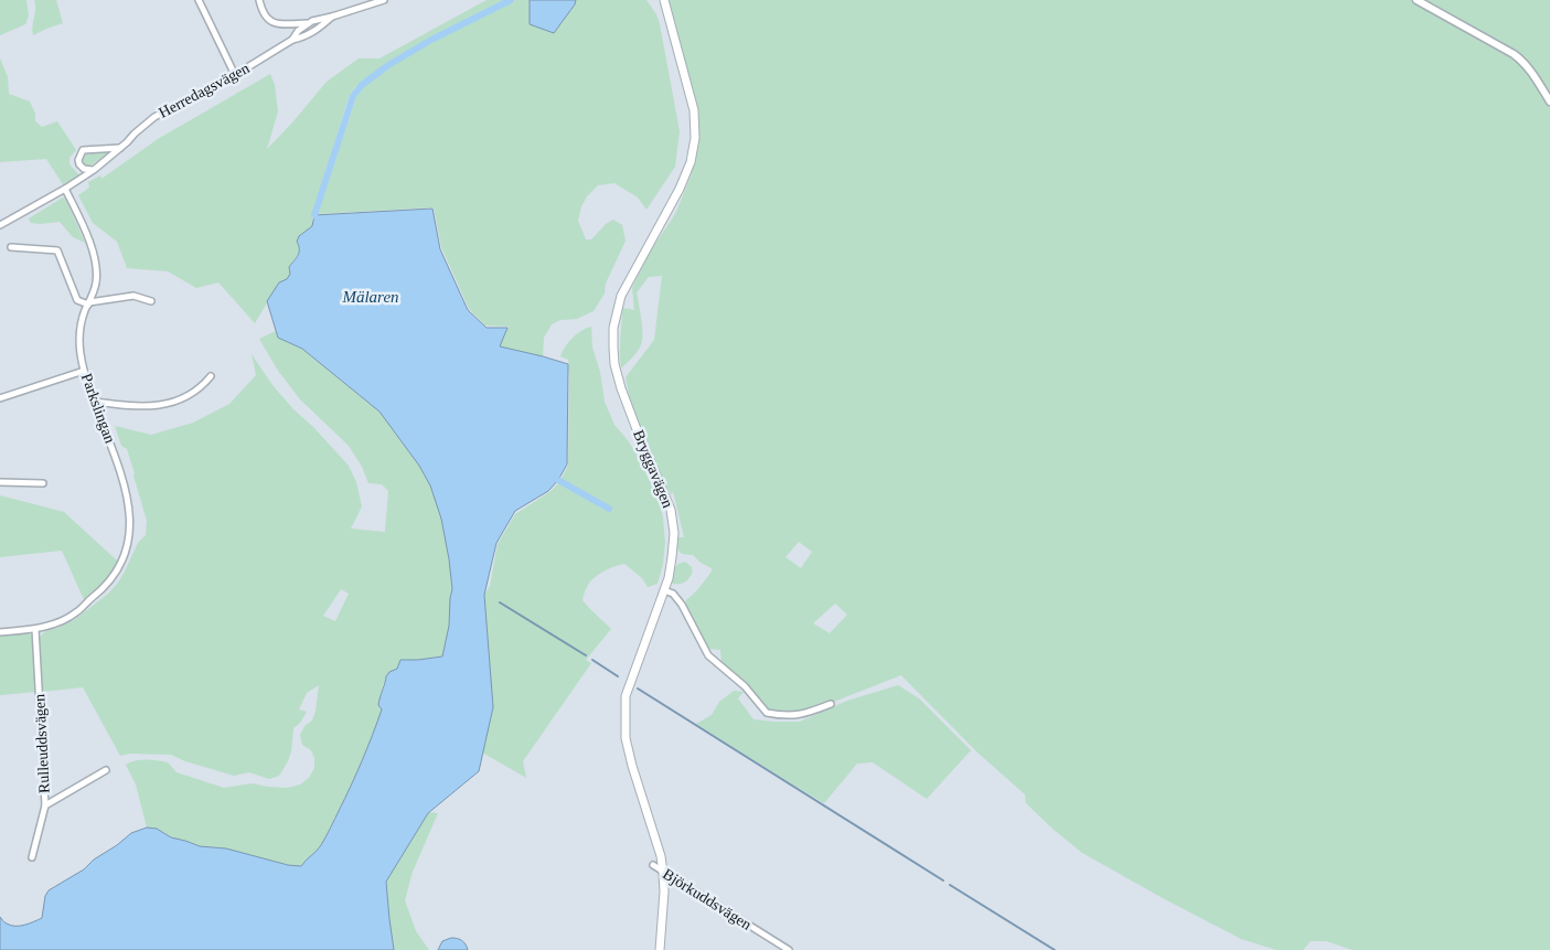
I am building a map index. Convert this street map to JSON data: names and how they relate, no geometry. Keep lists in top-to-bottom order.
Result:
{
  "streets": {
    "main road": ["Bryggavägen"],
    "street": [
      "Herredagsvägen",
      "Parkslingan",
      "Rulleuddsvägen",
      "Björkuddsvägen"
    ]
  },
  "crossings": [
    ["Herredagsvägen", "Parkslingan"],
    ["Parkslingan", "Rulleuddsvägen"],
    ["Bryggavägen", "Björkuddsvägen"]
  ],
  "water": ["Mälaren"]
}
